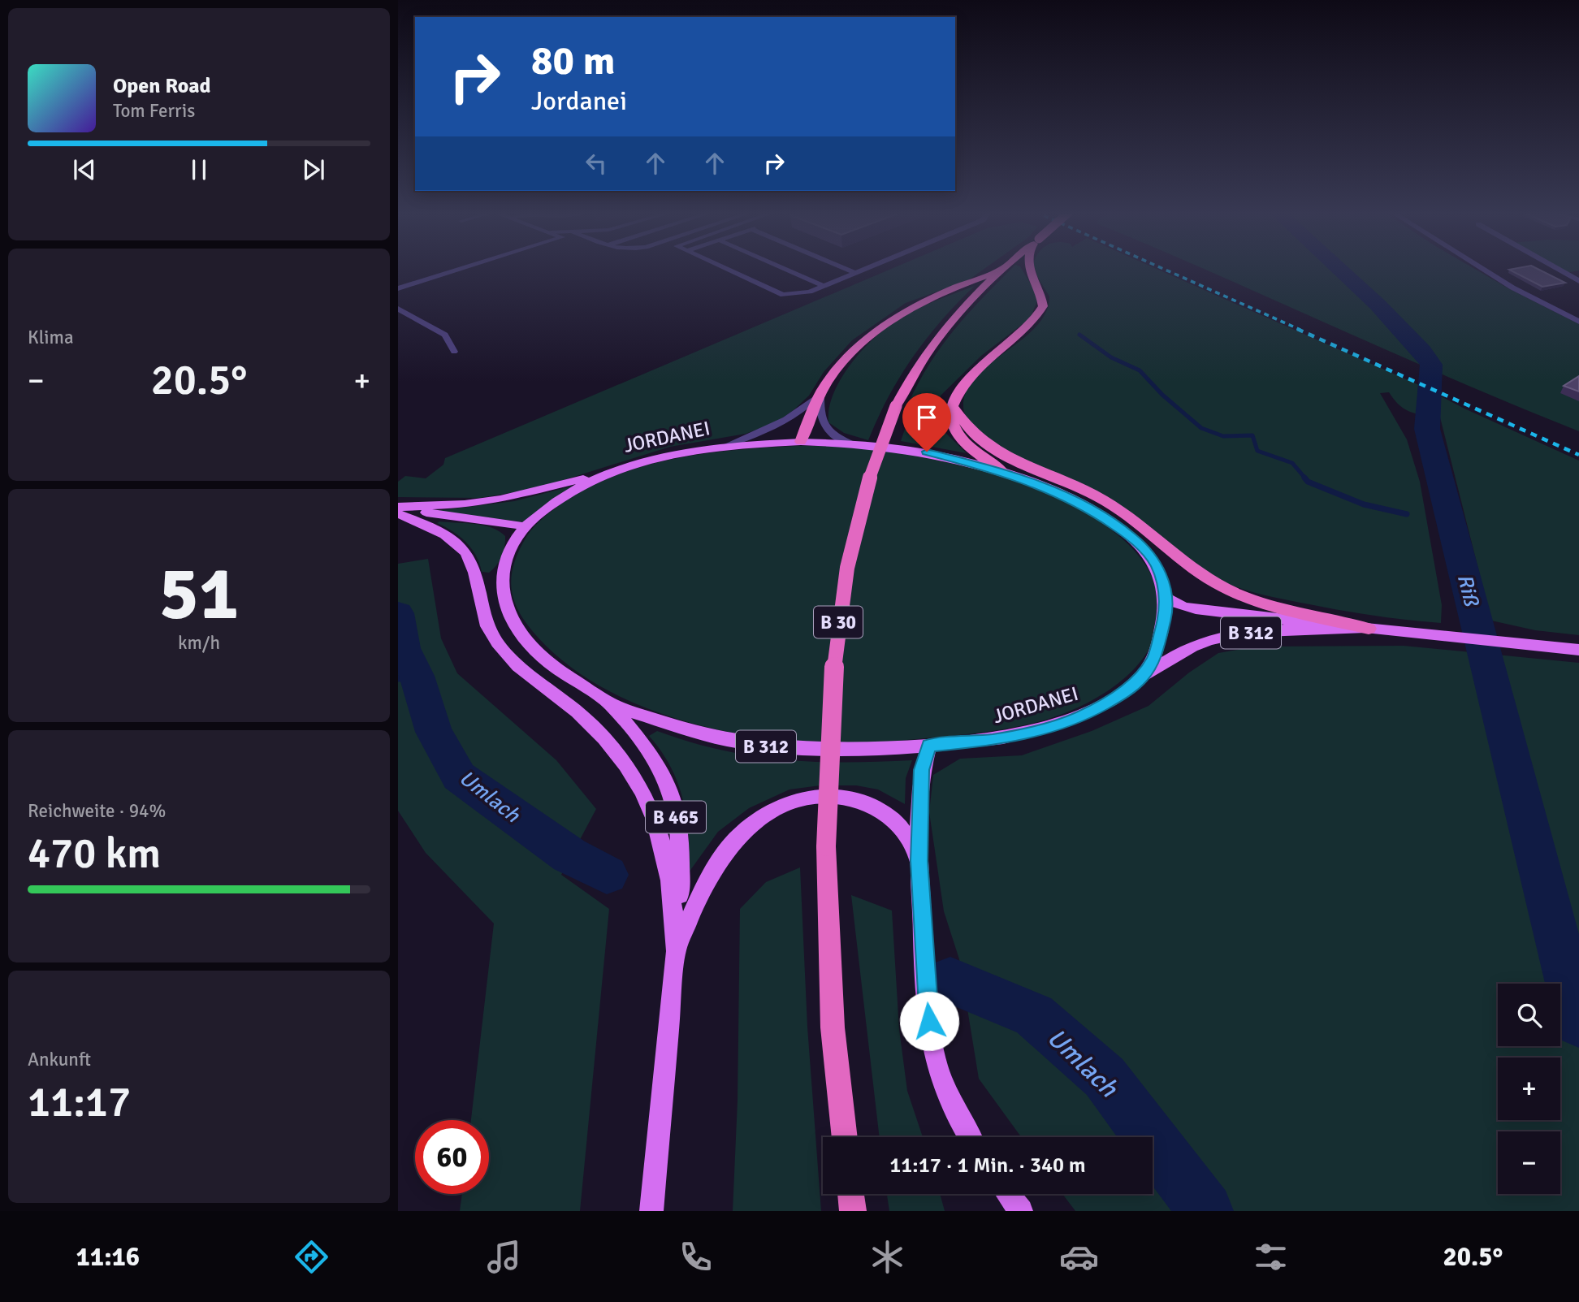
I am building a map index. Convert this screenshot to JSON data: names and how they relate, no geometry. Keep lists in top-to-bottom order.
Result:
{
  "streets": {
    "highway": ["B 30"],
    "main road": ["JORDANEI", "B 312", "B 465"]
  },
  "crossings": [
    ["JORDANEI", "B 30"],
    ["JORDANEI", "B 312"],
    ["JORDANEI", "B 465"]
  ],
  "water": ["Riß", "Umlach"],
  "page": {
    "turn": ["80 m", "Jordanei"],
    "song": ["Open Road", "Tom Ferris"],
    "tile": [
      "Klima",
      ["51", "km/h"],
      ["Reichweite · 94%", "470 km"],
      ["Ankunft", "11:17"]
    ],
    "heat": ["−", "20.5°", "+"],
    "map_buttons": ["+", "−"],
    "limit": "60",
    "trip": "11:17 · 1 Min. · 340 m",
    "tabs": ["11:16", "20.5°"]
  }
}
